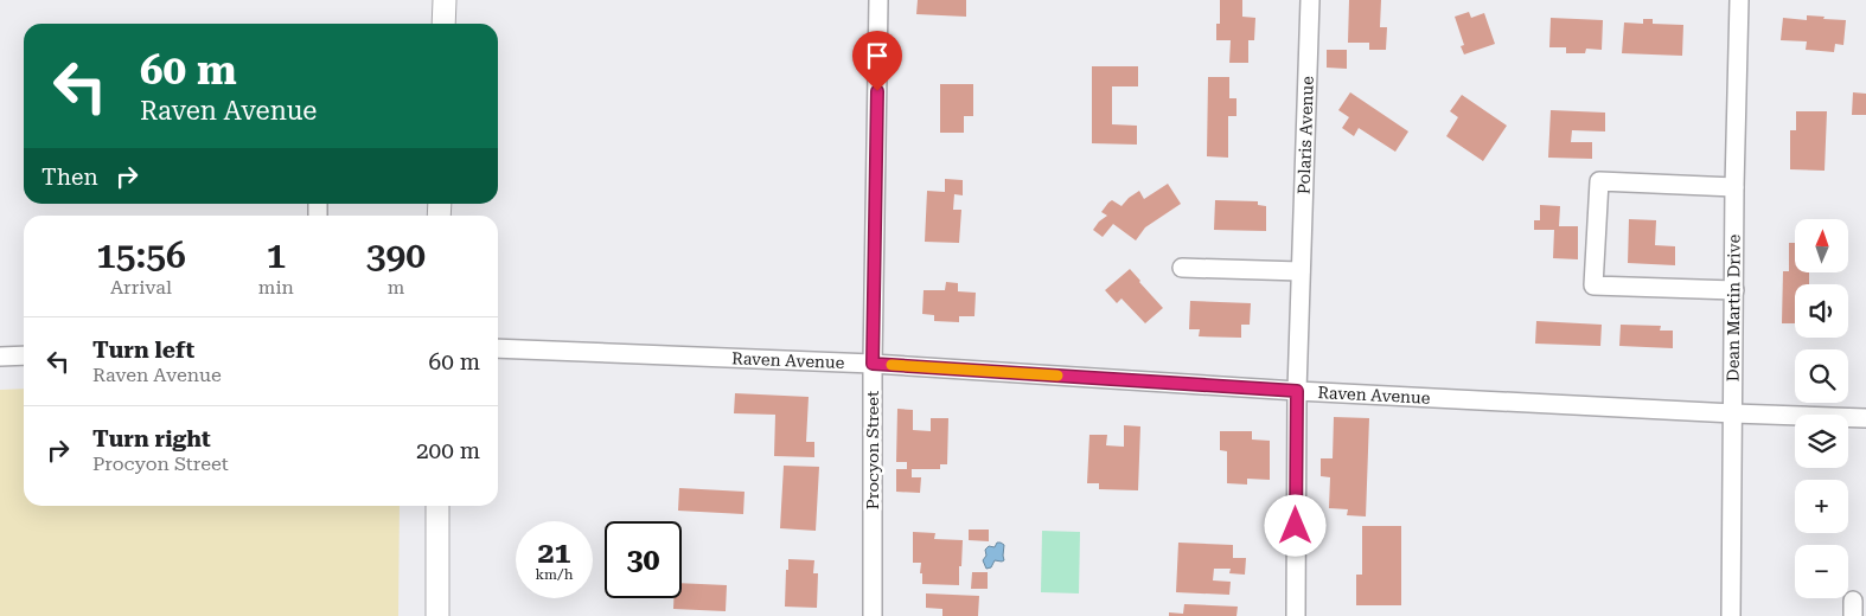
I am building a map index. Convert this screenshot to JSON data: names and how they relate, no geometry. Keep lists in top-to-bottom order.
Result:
{
  "streets": {
    "street": [
      "Polaris Avenue",
      "Dean Martin Drive",
      "Raven Avenue",
      "Procyon Street"
    ]
  },
  "crossings": [
    ["Polaris Avenue", "Raven Avenue"],
    ["Dean Martin Drive", "Raven Avenue"],
    ["Raven Avenue", "Procyon Street"]
  ],
  "north": "top",
  "page": {
    "turn": ["60 m", "Raven Avenue"],
    "then": "Then",
    "eta": [
      "15:56",
      "Arrival",
      "1",
      "min",
      "390",
      "m"
    ],
    "map_buttons": ["+", "−"],
    "list": [
      {
        "name": "Turn left",
        "note": "Raven Avenue",
        "value": "60 m"
      },
      {
        "name": "Turn right",
        "note": "Procyon Street",
        "value": "200 m"
      }
    ],
    "speed": "21 km/h",
    "limit": "30"
  }
}
